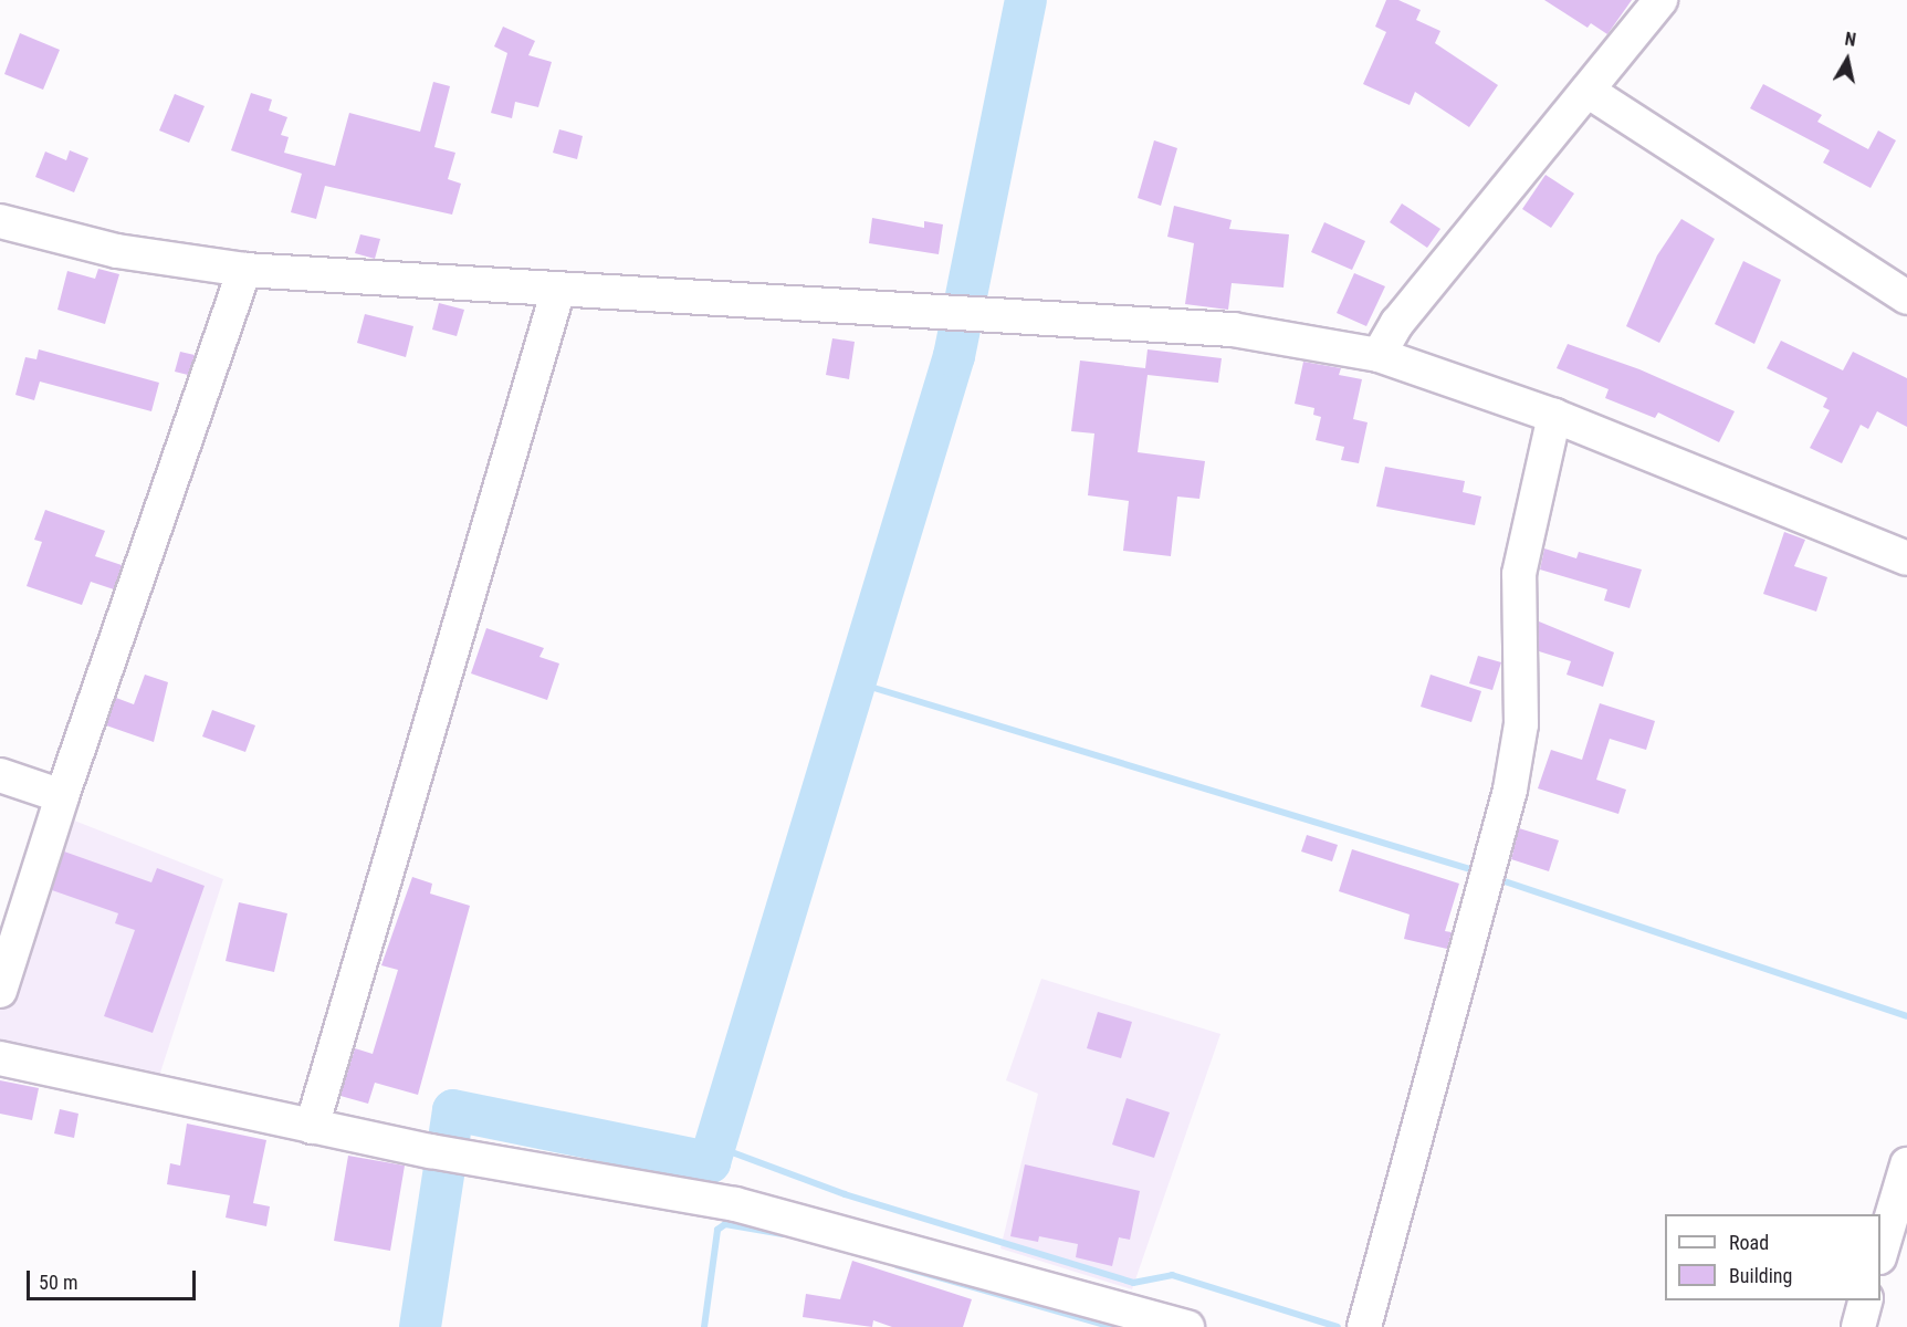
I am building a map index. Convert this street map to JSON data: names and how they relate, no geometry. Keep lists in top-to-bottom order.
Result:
{
  "legend": ["Road", "Building"],
  "scale_bar": "50 m",
  "north": "top"
}
